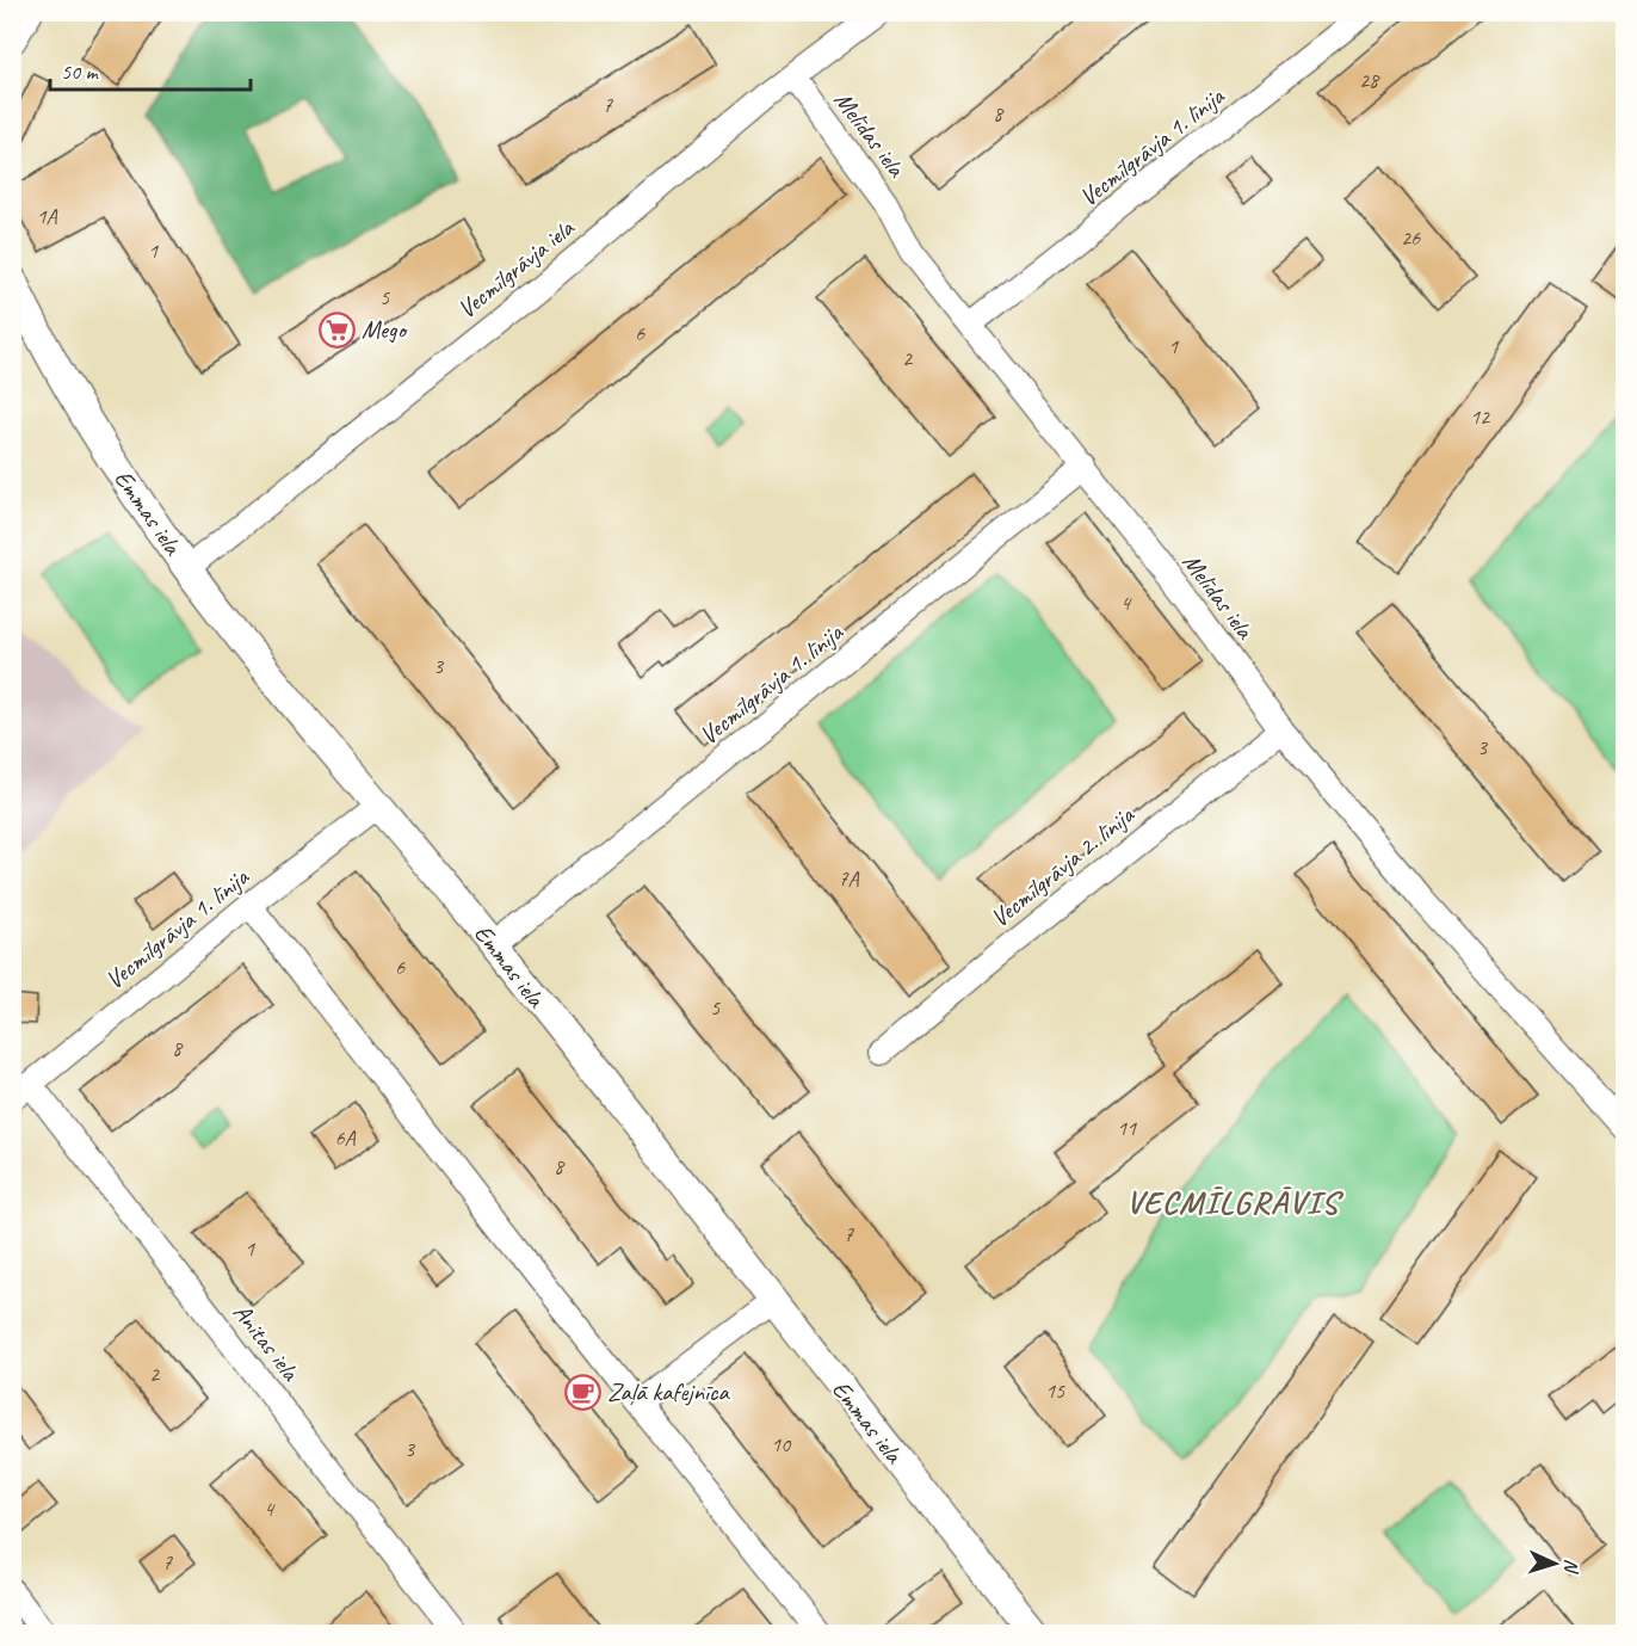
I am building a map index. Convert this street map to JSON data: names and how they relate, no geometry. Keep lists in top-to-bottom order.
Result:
{
  "streets": {
    "street": [
      "Melīdas iela",
      "Vecmīlgrāvja 1. līnija",
      "Vecmīlgrāvja iela",
      "Emmas iela",
      "Vecmīlgrāvja 2. līnija",
      "Anitas iela"
    ]
  },
  "crossings": [
    ["Melīdas iela", "Vecmīlgrāvja 1. līnija"],
    ["Melīdas iela", "Vecmīlgrāvja iela"],
    ["Melīdas iela", "Vecmīlgrāvja 2. līnija"],
    ["Vecmīlgrāvja 1. līnija", "Emmas iela"],
    ["Vecmīlgrāvja 1. līnija", "Anitas iela"],
    ["Vecmīlgrāvja iela", "Emmas iela"]
  ],
  "districts": ["VECMĪLGRĀVIS"],
  "places": {
    "supermarket": ["Mego"],
    "cafe": ["Zaļā kafejnīca"]
  },
  "house_numbers": [
    "28",
    "7",
    "8",
    "1A",
    "26",
    "1",
    "5",
    "6",
    "1",
    "2",
    "12",
    "4",
    "3",
    "3",
    "7A",
    "6",
    "5",
    "8",
    "11",
    "6A",
    "8",
    "7",
    "1",
    "2",
    "15",
    "10",
    "3",
    "4",
    "7"
  ],
  "scale_bar": "50 m",
  "north": "right"
}
